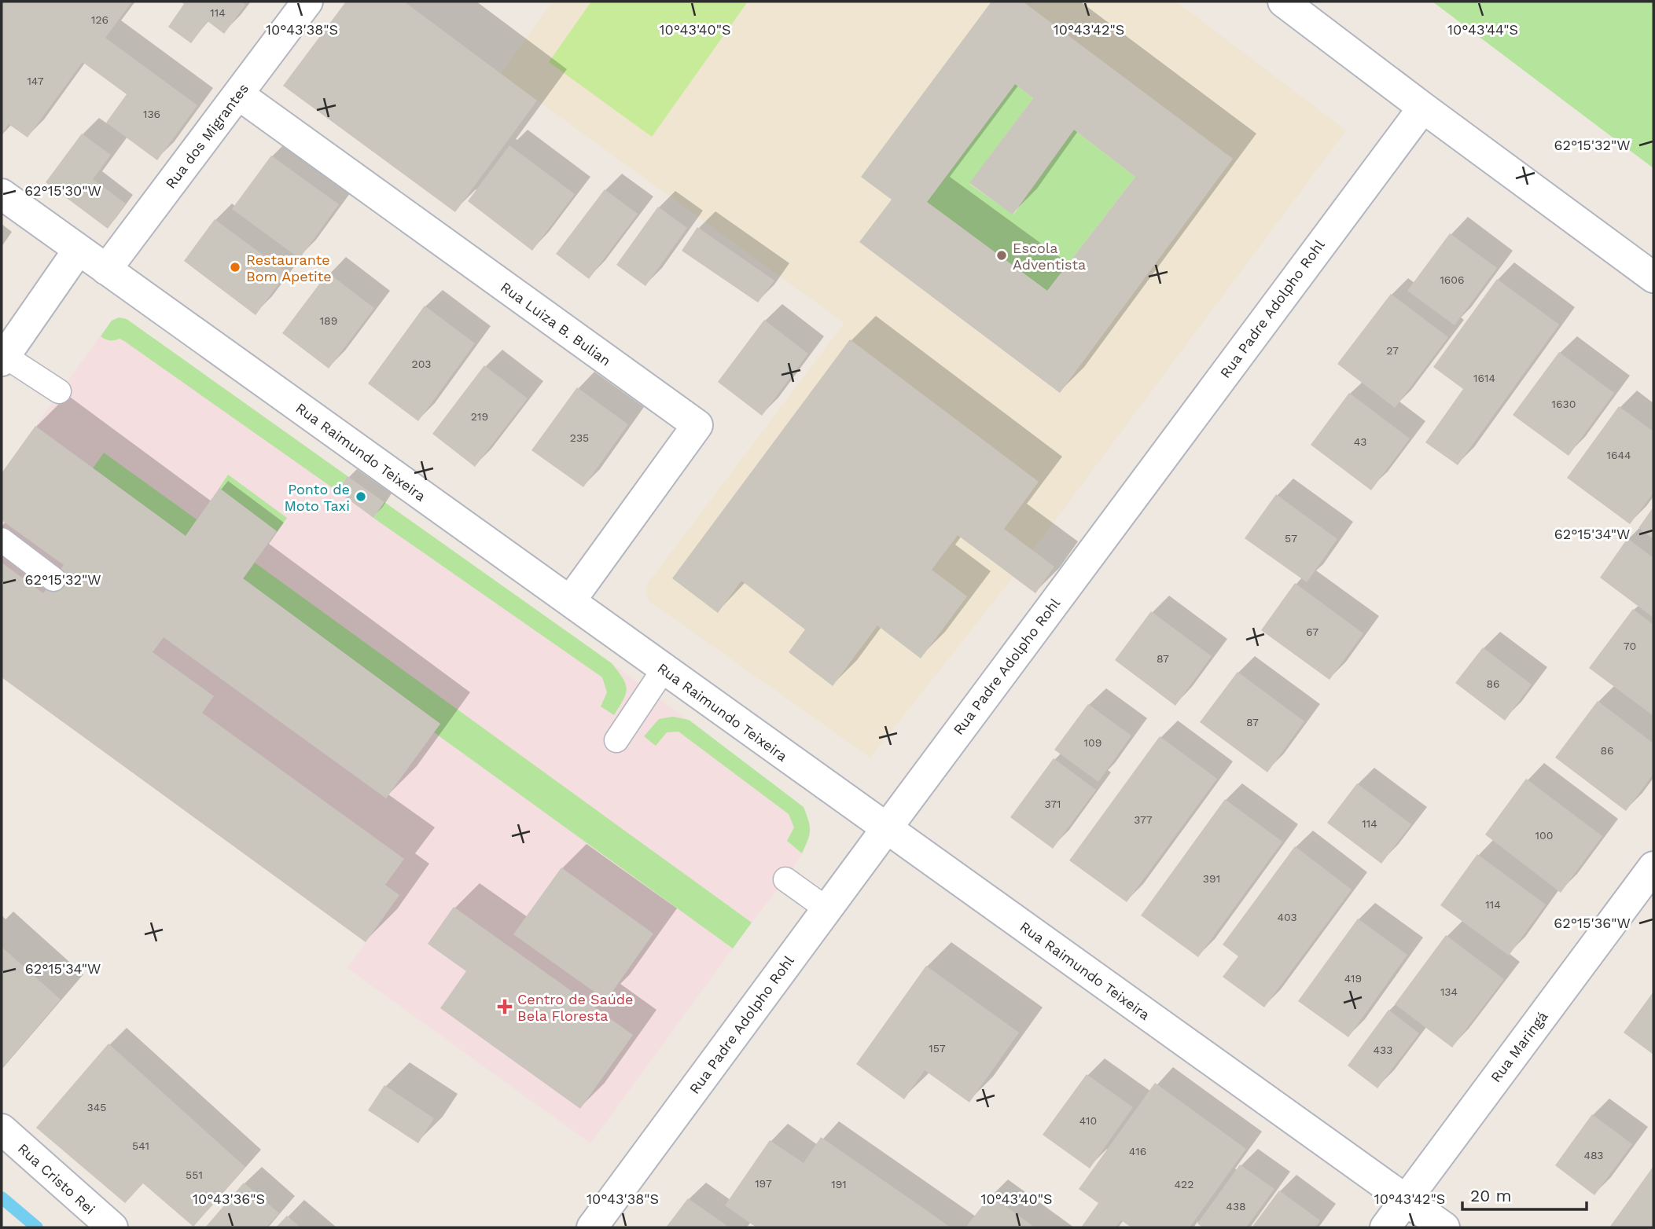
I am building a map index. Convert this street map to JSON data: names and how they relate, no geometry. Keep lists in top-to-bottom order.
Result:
{
  "streets": {
    "street": [
      "Rua dos Migrantes",
      "Rua Padre Adolpho Rohl",
      "Rua Luiza B. Bulian",
      "Rua Raimundo Teixeira",
      "Rua Maringá",
      "Rua Cristo Rei"
    ]
  },
  "crossings": [
    ["Rua dos Migrantes", "Rua Luiza B. Bulian"],
    ["Rua dos Migrantes", "Rua Raimundo Teixeira"],
    ["Rua Padre Adolpho Rohl", "Rua Raimundo Teixeira"],
    ["Rua Luiza B. Bulian", "Rua Raimundo Teixeira"],
    ["Rua Raimundo Teixeira", "Rua Maringá"]
  ],
  "places": {
    "other": ["Escola Adventista", "Restaurante Bom Apetite", "Ponto de Moto Taxi"],
    "health": ["Centro de Saúde Bela Floresta"]
  },
  "house_numbers": [
    "114",
    "126",
    "147",
    "136",
    "1606",
    "189",
    "27",
    "203",
    "1614",
    "1630",
    "219",
    "235",
    "43",
    "1644",
    "57",
    "67",
    "70",
    "87",
    "86",
    "87",
    "109",
    "86",
    "371",
    "377",
    "114",
    "100",
    "391",
    "114",
    "403",
    "419",
    "134",
    "157",
    "433",
    "345",
    "410",
    "541",
    "416",
    "483",
    "551",
    "197",
    "191",
    "422",
    "438"
  ],
  "scale_bar": "20 m",
  "coordinates": [
    "10°43'38\"S",
    "10°43'40\"S",
    "10°43'42\"S",
    "10°43'44\"S",
    "62°15'32\"W",
    "62°15'30\"W",
    "62°15'34\"W",
    "62°15'36\"W",
    "10°43'36\"S"
  ]
}
